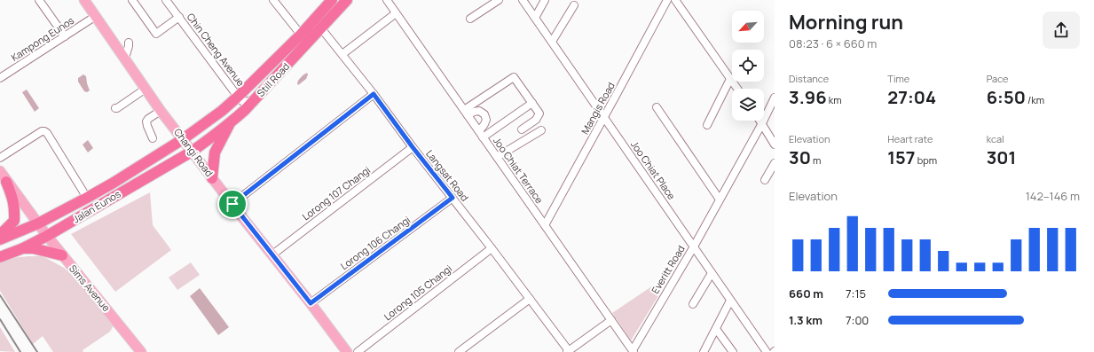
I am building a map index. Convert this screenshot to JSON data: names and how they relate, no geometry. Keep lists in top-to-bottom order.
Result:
{
  "streets": {
    "highway": ["Still Road", "Jalan Eunos"],
    "main road": ["Changi Road", "Sims Avenue"],
    "street": [
      "Kampong Eunos",
      "Chin Cheng Avenue",
      "Mangis Road",
      "Joo Chiat Terrace",
      "Joo Chiat Place",
      "Langsat Road",
      "Lorong 107 Changi",
      "Lorong 106 Changi",
      "Everitt Road",
      "Lorong 105 Changi"
    ]
  },
  "crossings": [
    ["Kampong Eunos", "Changi Road"],
    ["Chin Cheng Avenue", "Still Road"],
    ["Still Road", "Changi Road"],
    ["Still Road", "Langsat Road"],
    ["Still Road", "Jalan Eunos"],
    ["Mangis Road", "Joo Chiat Terrace"],
    ["Mangis Road", "Joo Chiat Place"],
    ["Changi Road", "Lorong 107 Changi"],
    ["Changi Road", "Jalan Eunos"],
    ["Changi Road", "Lorong 106 Changi"],
    ["Joo Chiat Terrace", "Everitt Road"],
    ["Joo Chiat Place", "Everitt Road"],
    ["Langsat Road", "Lorong 107 Changi"],
    ["Langsat Road", "Lorong 106 Changi"],
    ["Langsat Road", "Lorong 105 Changi"],
    ["Jalan Eunos", "Sims Avenue"]
  ],
  "north": "bottom left",
  "page": {
    "heading": ["Morning run", "08:23 · 6 × 660 m"],
    "stats": [
      ["Distance", "3.96 km"],
      ["Time", "27:04"],
      ["Pace", "6:50 /km"],
      ["Elevation", "30 m"],
      ["Heart rate", "157 bpm"],
      ["kcal", "301"]
    ],
    "chart": ["Elevation", "142–146 m"],
    "list": [
      {
        "name": "660 m",
        "note": "7:15"
      },
      {
        "name": "1.3 km",
        "note": "7:00"
      }
    ]
  }
}
